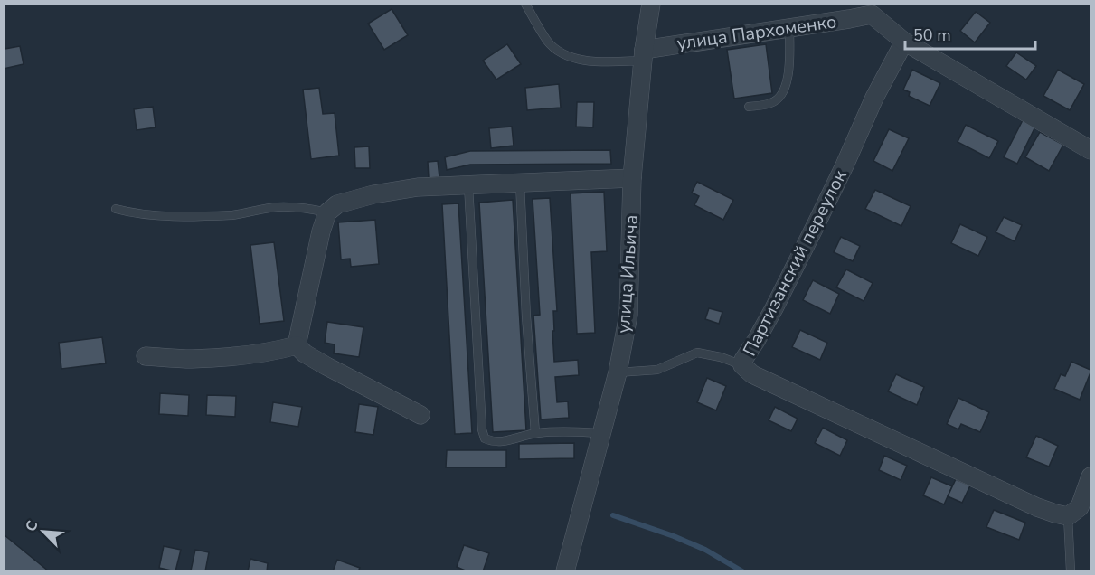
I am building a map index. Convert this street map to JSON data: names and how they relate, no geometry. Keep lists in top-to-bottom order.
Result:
{
  "streets": {
    "street": ["улица Пархоменко", "Партизанский переулок", "улица Ильича"]
  },
  "crossings": [
    ["улица Пархоменко", "Партизанский переулок"],
    ["улица Пархоменко", "улица Ильича"]
  ],
  "scale_bar": "50 m",
  "north": "top left"
}
